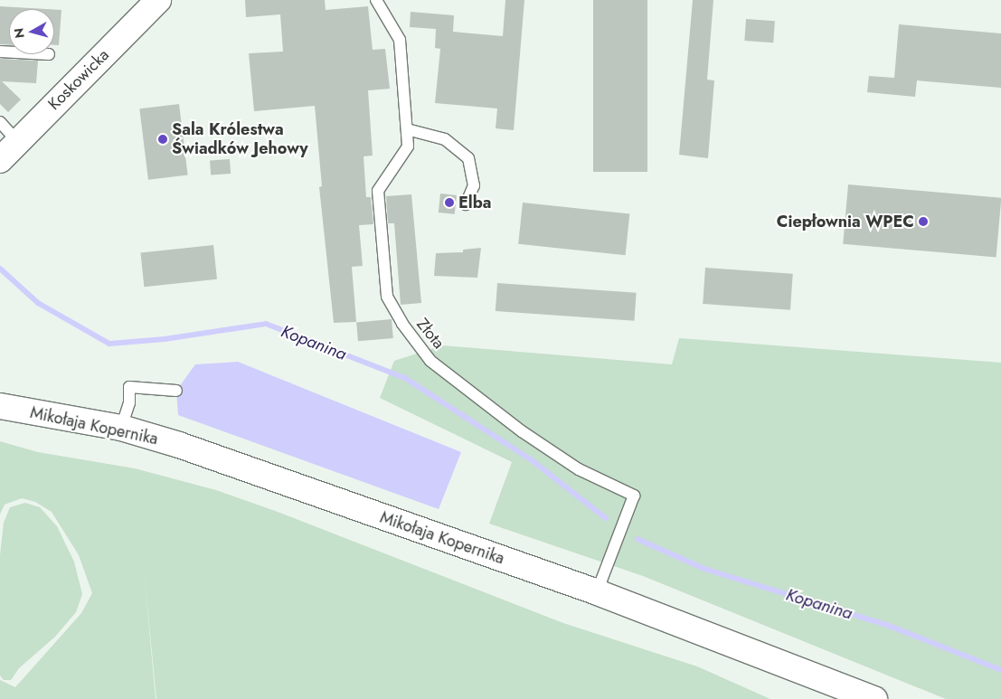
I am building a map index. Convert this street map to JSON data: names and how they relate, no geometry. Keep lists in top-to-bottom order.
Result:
{
  "streets": {
    "street": ["Koskowicka", "Mikołaja Kopernika"],
    "lane": ["Złota"]
  },
  "crossings": [
    ["Złota", "Mikołaja Kopernika"]
  ],
  "water": ["Kopanina"],
  "places": ["Sala Królestwa Świadków Jehowy", "Elba", "Ciepłownia WPEC"],
  "north": "left"
}
